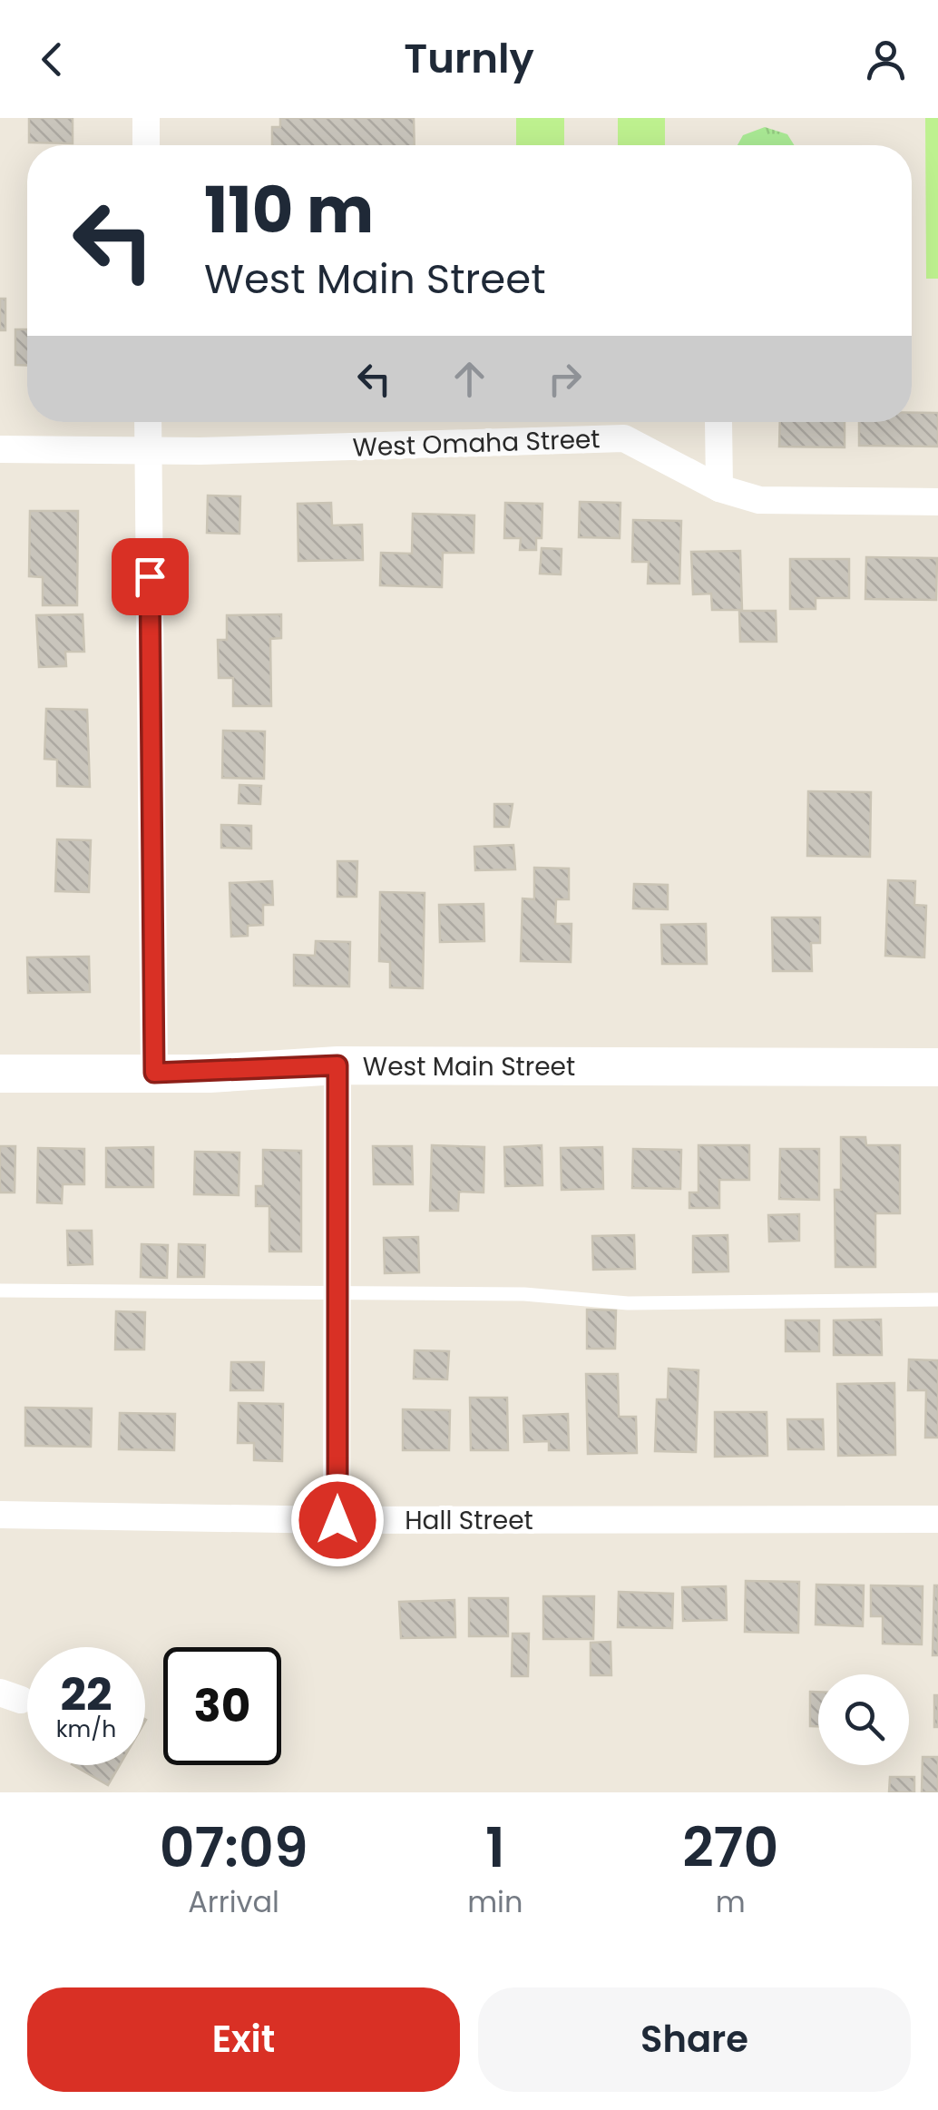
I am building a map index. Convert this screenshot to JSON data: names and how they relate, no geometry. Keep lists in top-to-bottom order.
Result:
{
  "streets": {
    "street": ["West Omaha Street", "West Main Street", "Hall Street"]
  },
  "page": {
    "header": "Turnly",
    "turn": ["110 m", "West Main Street"],
    "speed": "22 km/h",
    "limit": "30",
    "eta": [
      "07:09",
      "Arrival",
      "1",
      "min",
      "270",
      "m"
    ],
    "buttons": ["Exit", "Share"]
  }
}
